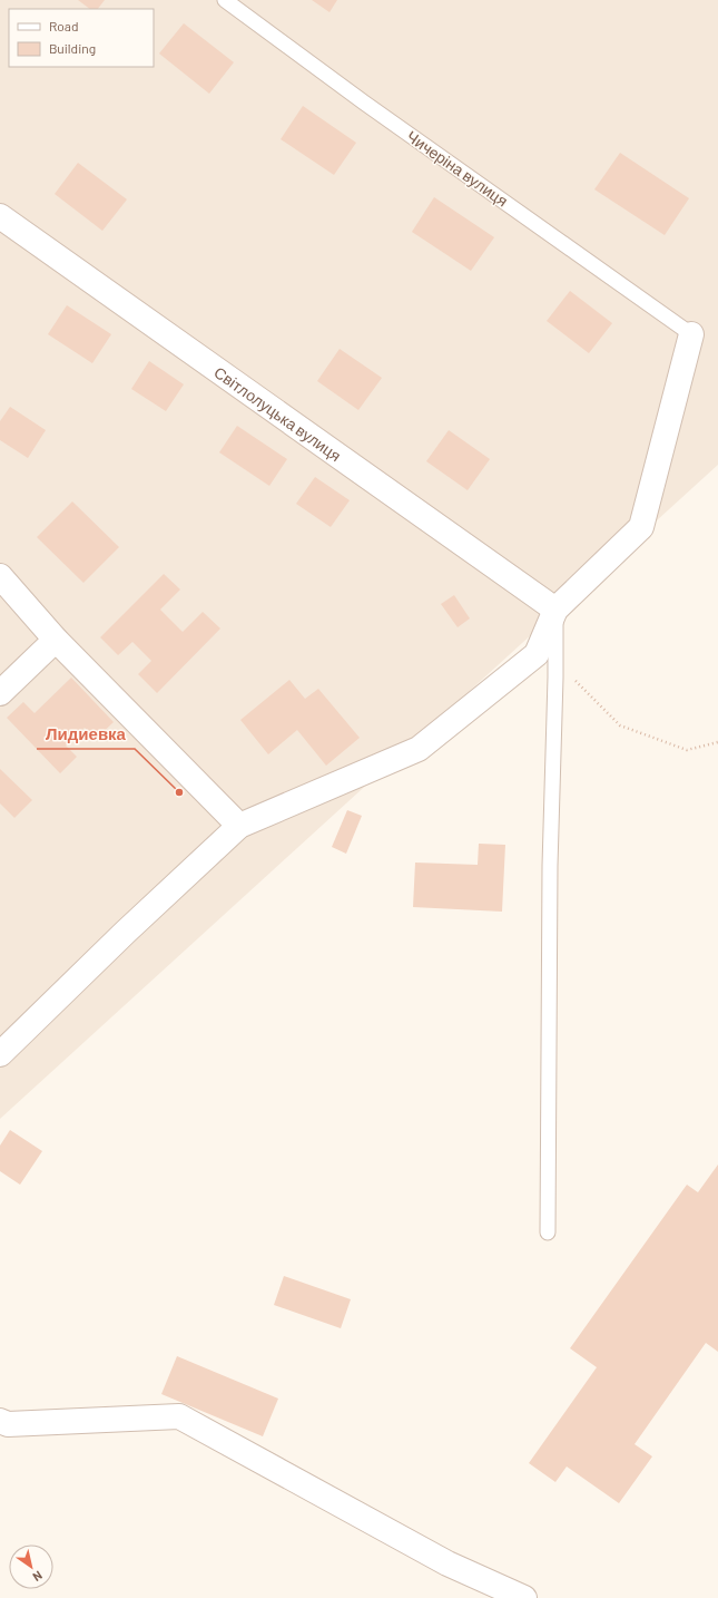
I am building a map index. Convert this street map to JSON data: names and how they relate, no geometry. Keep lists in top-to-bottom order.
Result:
{
  "streets": {
    "street": ["Світлолуцька вулиця"],
    "lane": ["Чичеріна вулиця"]
  },
  "places": ["Лидиевка"],
  "legend": ["Road", "Building"],
  "north": "bottom right"
}
